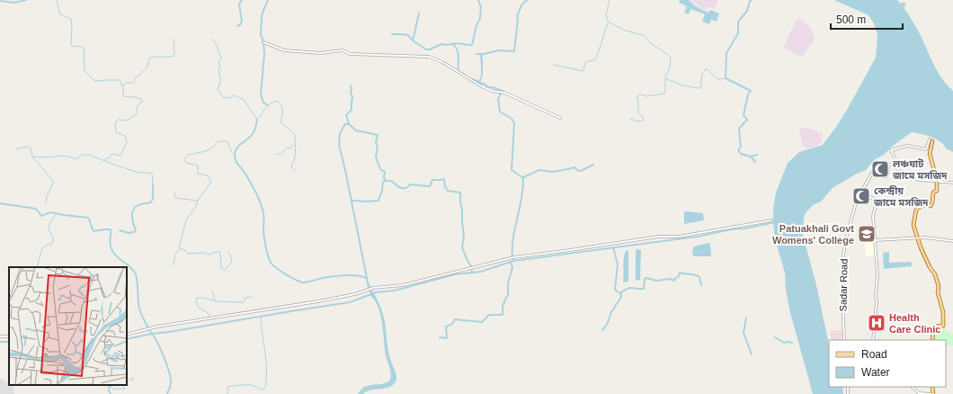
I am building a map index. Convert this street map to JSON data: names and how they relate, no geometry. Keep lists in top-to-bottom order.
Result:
{
  "streets": {
    "street": ["Sadar Road"]
  },
  "places": {
    "mosque": ["লঞ্চঘাট জামে মসজিদ", "কেন্দ্রীয় জামে মসজিদ"],
    "school or university": ["Patuakhali Govt Womens' College"],
    "hospital": ["Health Care Clinic"]
  },
  "legend": ["Road", "Water"],
  "scale_bar": "500 m"
}
